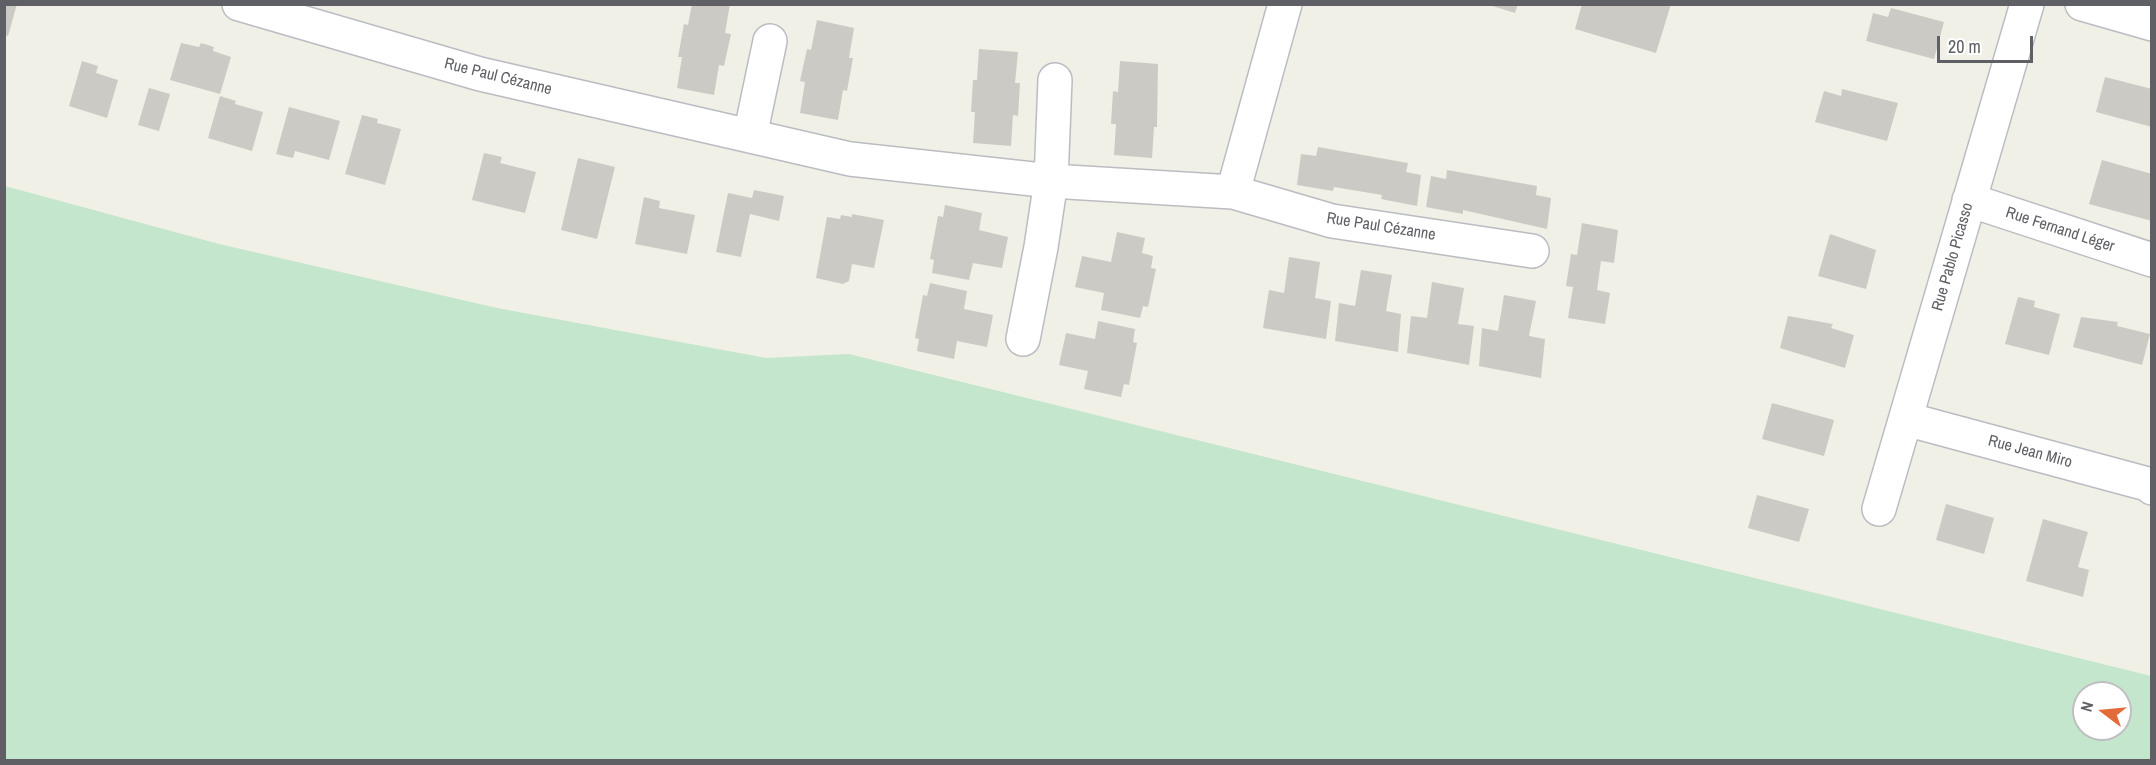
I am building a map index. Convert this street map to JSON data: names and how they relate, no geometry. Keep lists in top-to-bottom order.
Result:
{
  "streets": {
    "street": [
      "Rue Paul Cézanne",
      "Rue Fernand Léger",
      "Rue Pablo Picasso",
      "Rue Jean Miro"
    ]
  },
  "crossings": [
    ["Rue Fernand Léger", "Rue Pablo Picasso"],
    ["Rue Pablo Picasso", "Rue Jean Miro"]
  ],
  "scale_bar": "20 m",
  "north": "left"
}
